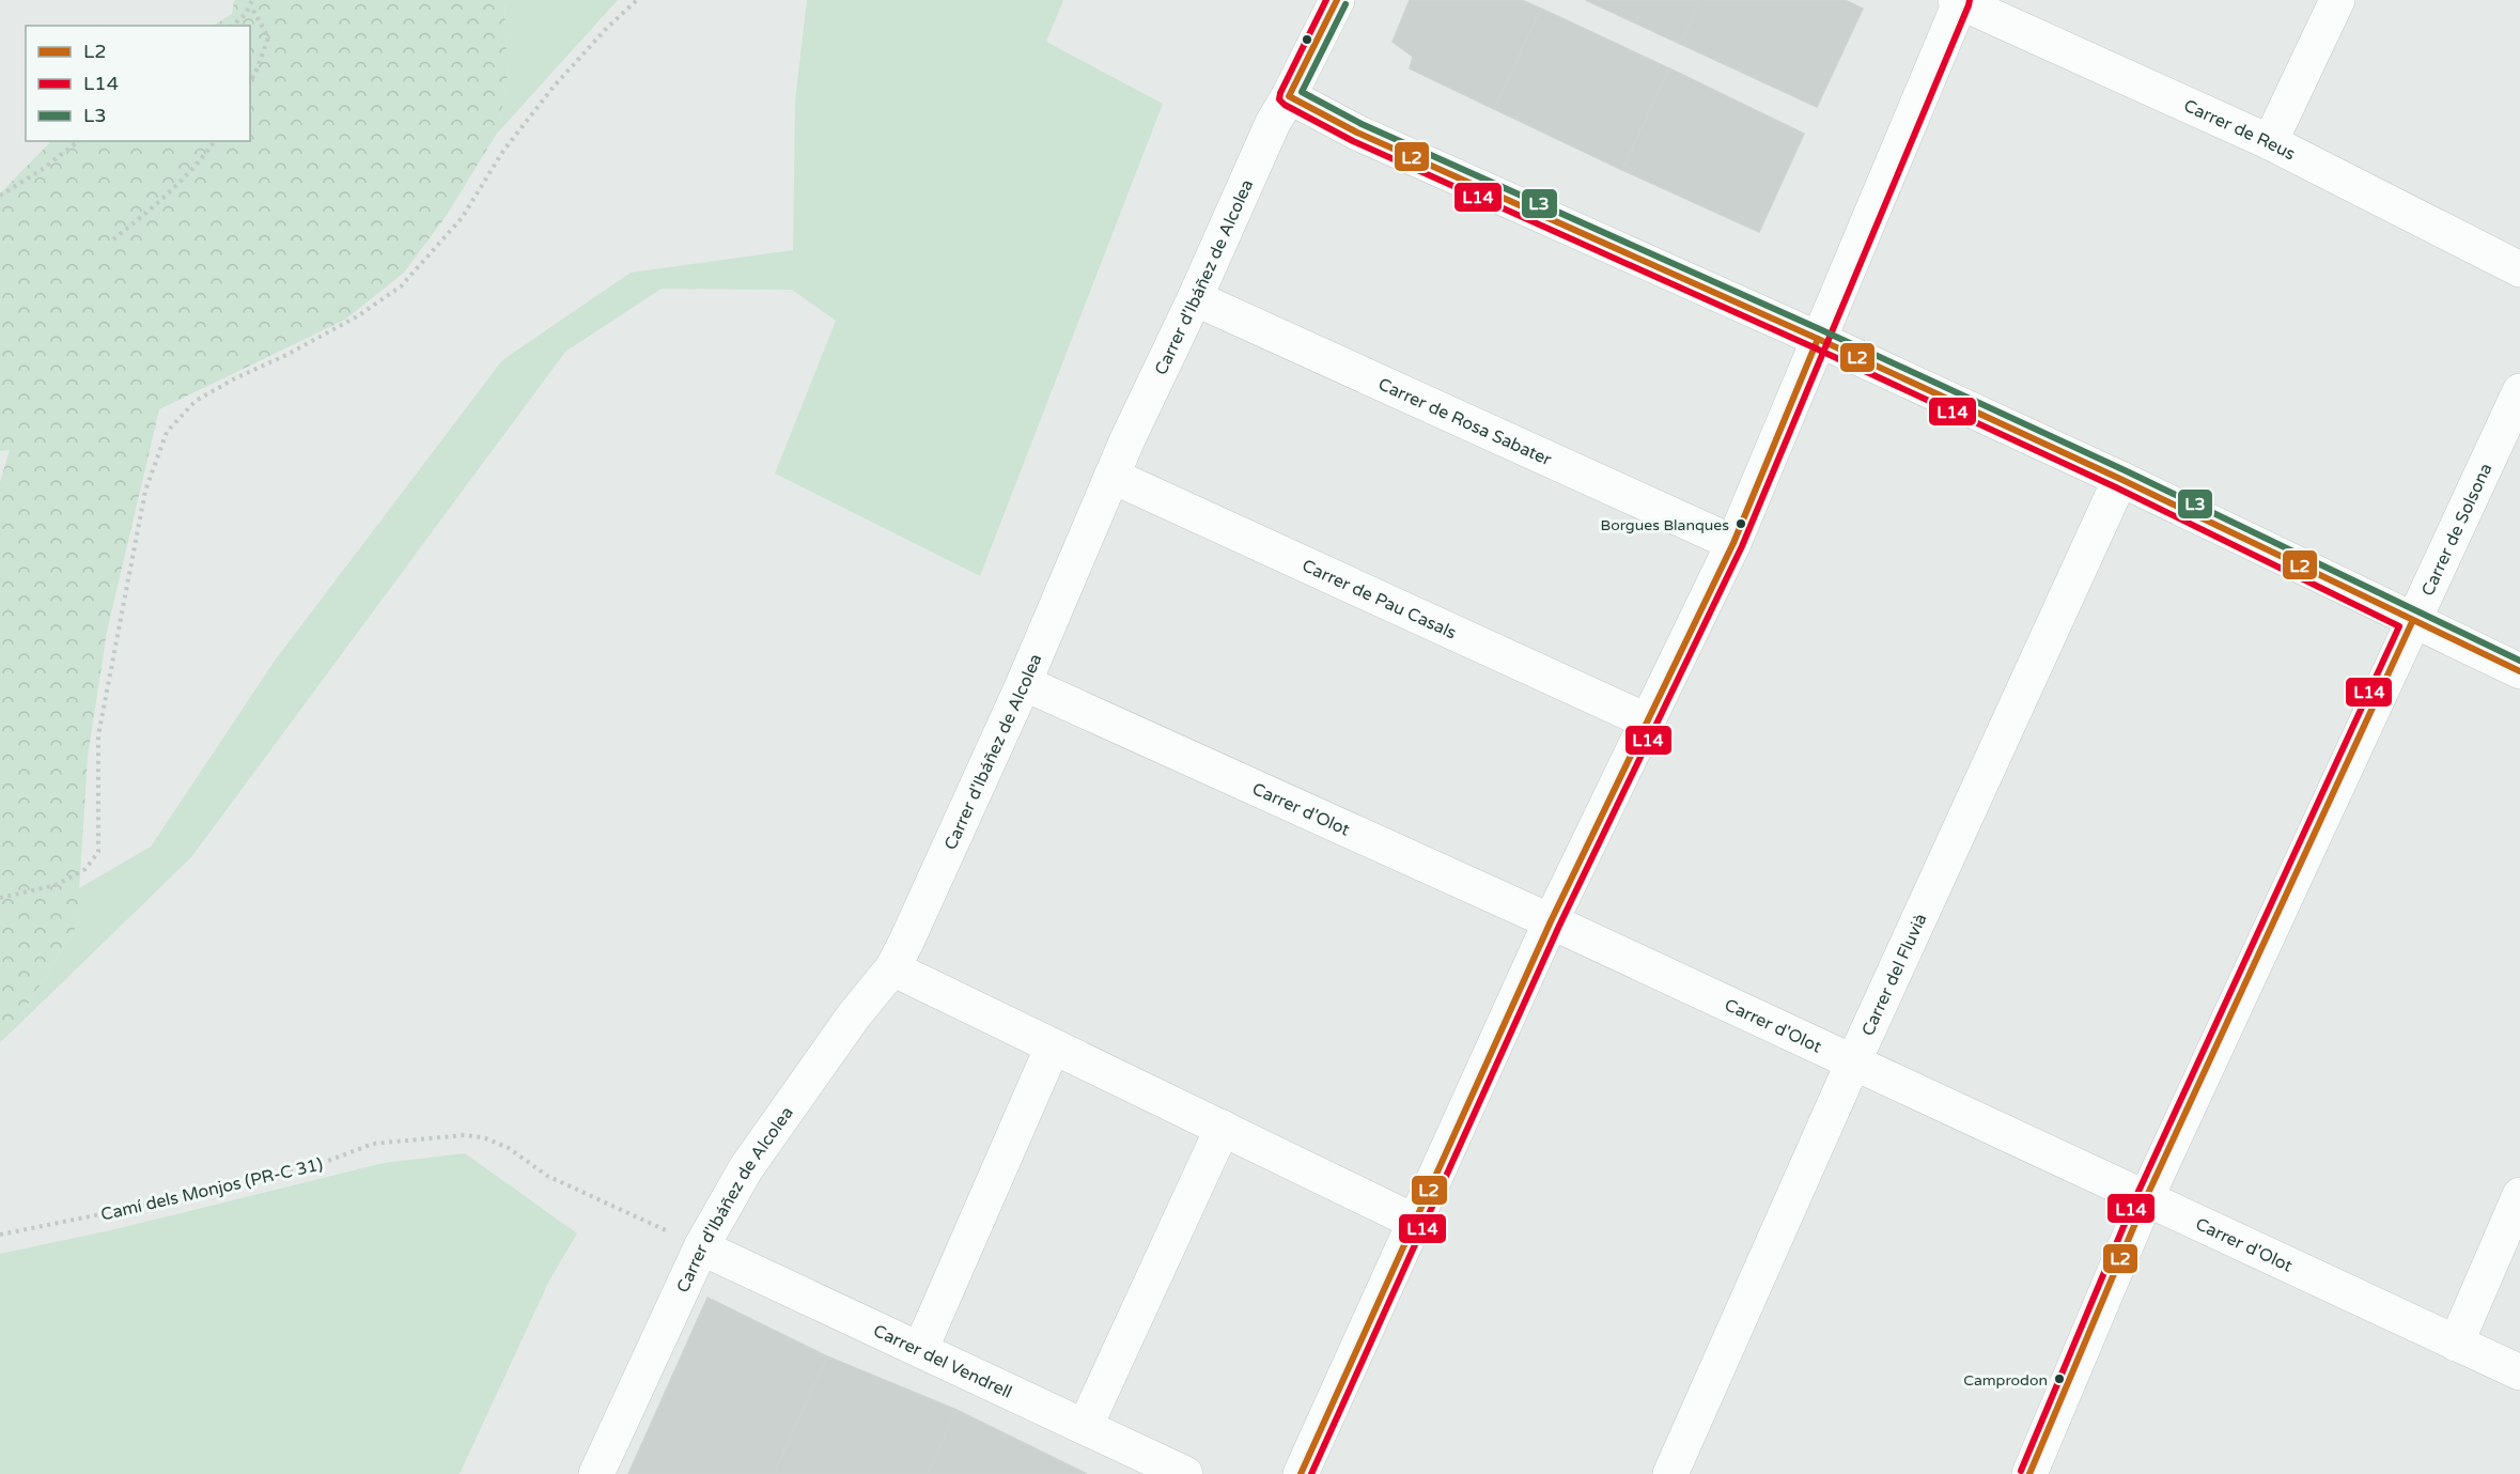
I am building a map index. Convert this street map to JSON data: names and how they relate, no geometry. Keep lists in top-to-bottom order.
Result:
{
  "streets": {
    "street": [
      "Carrer de Reus",
      "Carrer d'Ibáñez de Alcolea",
      "Carrer de Rosa Sabater",
      "Carrer de Solsona",
      "Carrer de Pau Casals",
      "Carrer d'Olot",
      "Carrer del Fluvià",
      "Carrer del Vendrell"
    ],
    "path": ["Camí dels Monjos (PR-C 31)"]
  },
  "crossings": [
    ["Carrer d'Ibáñez de Alcolea", "Carrer de Rosa Sabater"],
    ["Carrer d'Ibáñez de Alcolea", "Carrer de Pau Casals"],
    ["Carrer d'Ibáñez de Alcolea", "Carrer d'Olot"],
    ["Carrer d'Ibáñez de Alcolea", "Camí dels Monjos (PR-C 31)"],
    ["Carrer d'Ibáñez de Alcolea", "Carrer del Vendrell"],
    ["Carrer de Solsona", "Carrer d'Olot"],
    ["Carrer d'Olot", "Carrer del Fluvià"],
    ["Camí dels Monjos (PR-C 31)", "Carrer del Vendrell"]
  ],
  "places": ["Borgues Blanques", "Camprodon"],
  "lines": ["transit line L2", "transit line L14", "transit line L3"],
  "legend": ["L2", "L14", "L3"]
}
